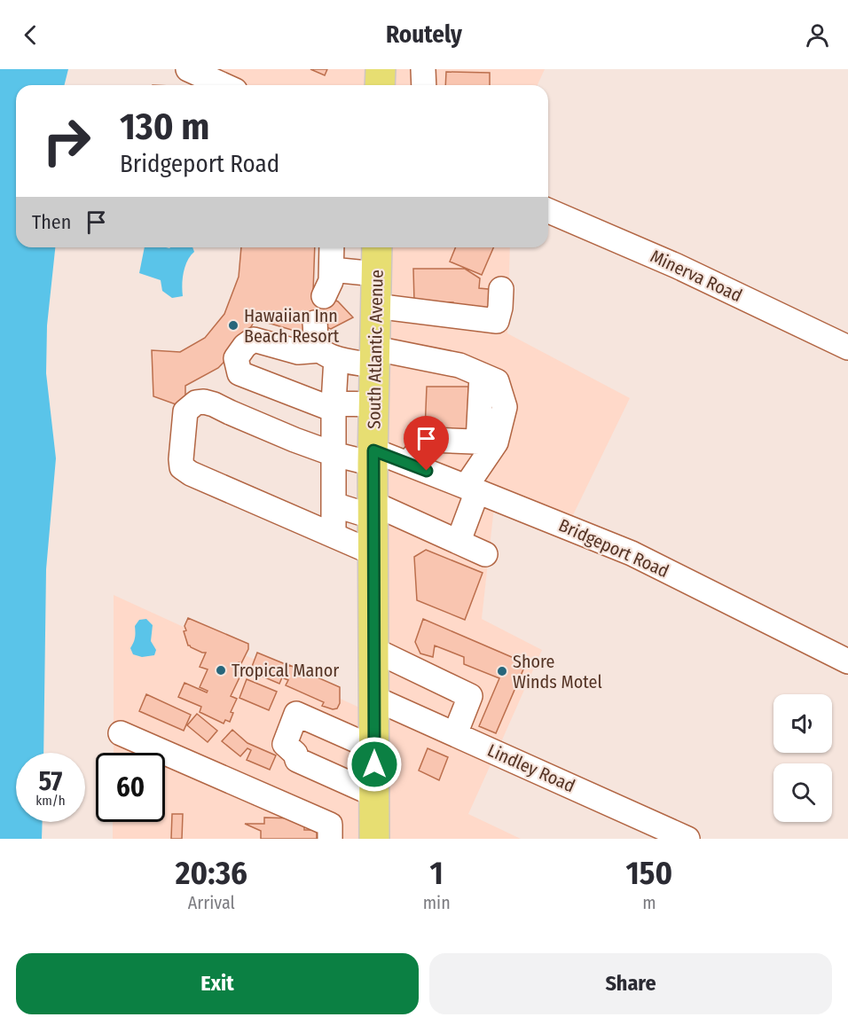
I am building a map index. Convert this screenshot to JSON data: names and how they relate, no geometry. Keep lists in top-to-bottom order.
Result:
{
  "streets": {
    "main road": ["South Atlantic Avenue"],
    "street": ["Minerva Road", "Bridgeport Road", "Lindley Road"]
  },
  "crossings": [
    ["South Atlantic Avenue", "Bridgeport Road"],
    ["South Atlantic Avenue", "Lindley Road"]
  ],
  "places": ["Hawaiian Inn Beach Resort", "Tropical Manor", "Shore Winds Motel"],
  "page": {
    "header": "Routely",
    "turn": ["130 m", "Bridgeport Road"],
    "then": "Then",
    "speed": "57 km/h",
    "limit": "60",
    "eta": [
      "20:36",
      "Arrival",
      "1",
      "min",
      "150",
      "m"
    ],
    "buttons": ["Exit", "Share"]
  }
}
